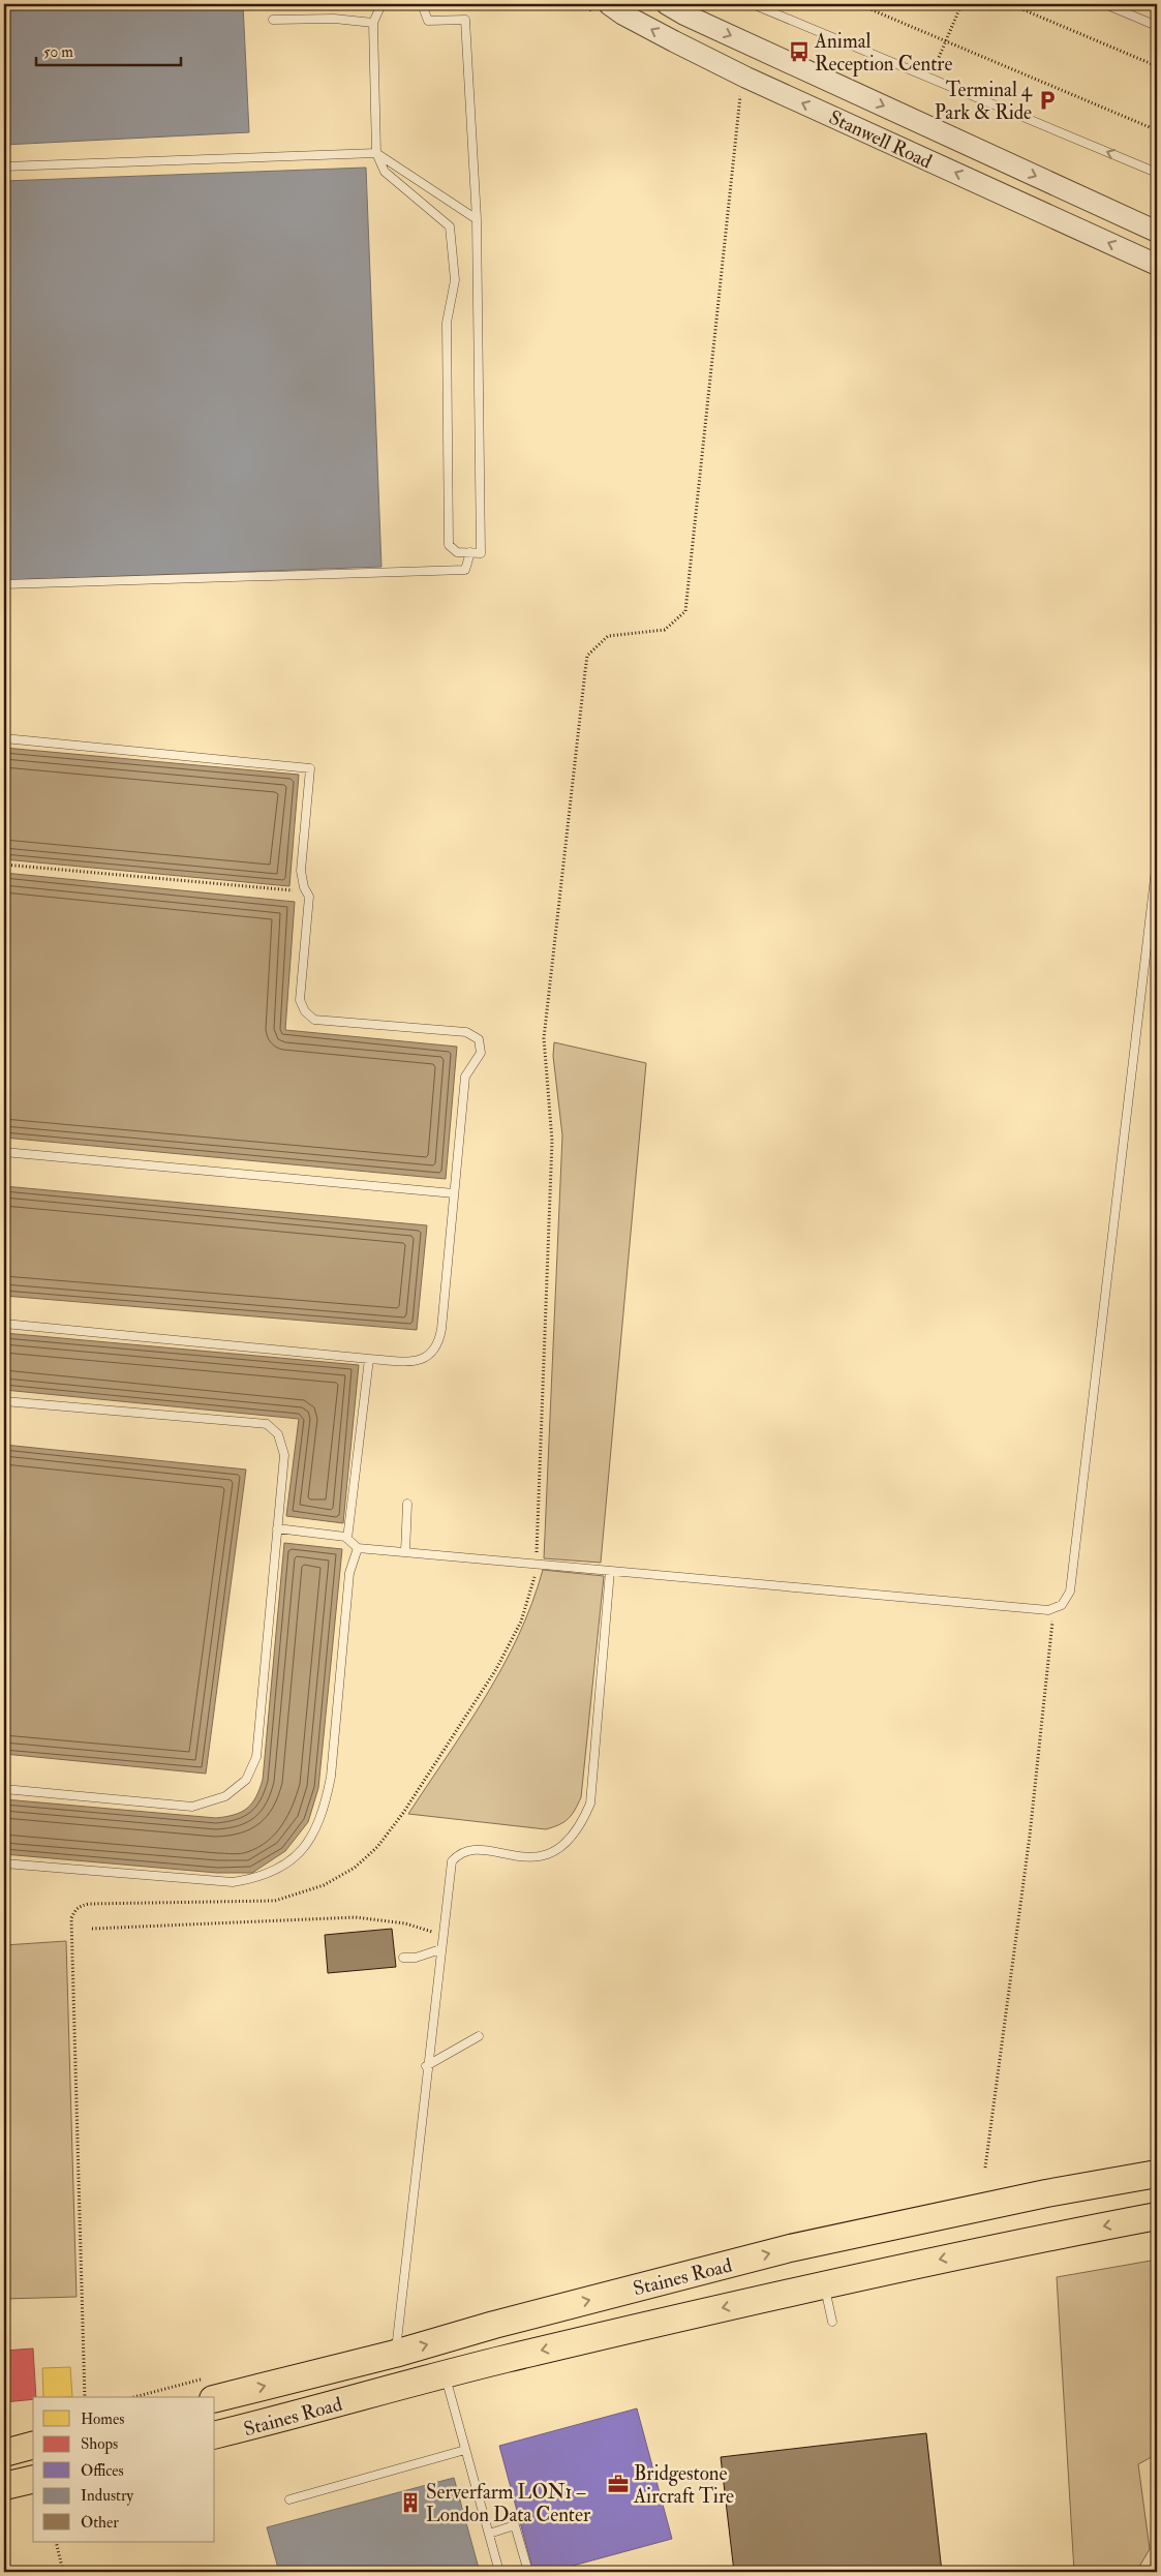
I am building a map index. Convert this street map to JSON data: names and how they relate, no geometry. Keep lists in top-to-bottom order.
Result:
{
  "streets": {
    "highway": ["Staines Road"],
    "street": ["Stanwell Road"]
  },
  "places": {
    "bus stop": ["Animal Reception Centre"],
    "parking": ["Terminal 4 Park & Ride"],
    "office": ["Bridgestone Aircraft Tire"],
    "building": ["Serverfarm LON1 – London Data Center"]
  },
  "legend": [
    "Homes",
    "Shops",
    "Offices",
    "Industry",
    "Other"
  ],
  "scale_bar": "50 m"
}
